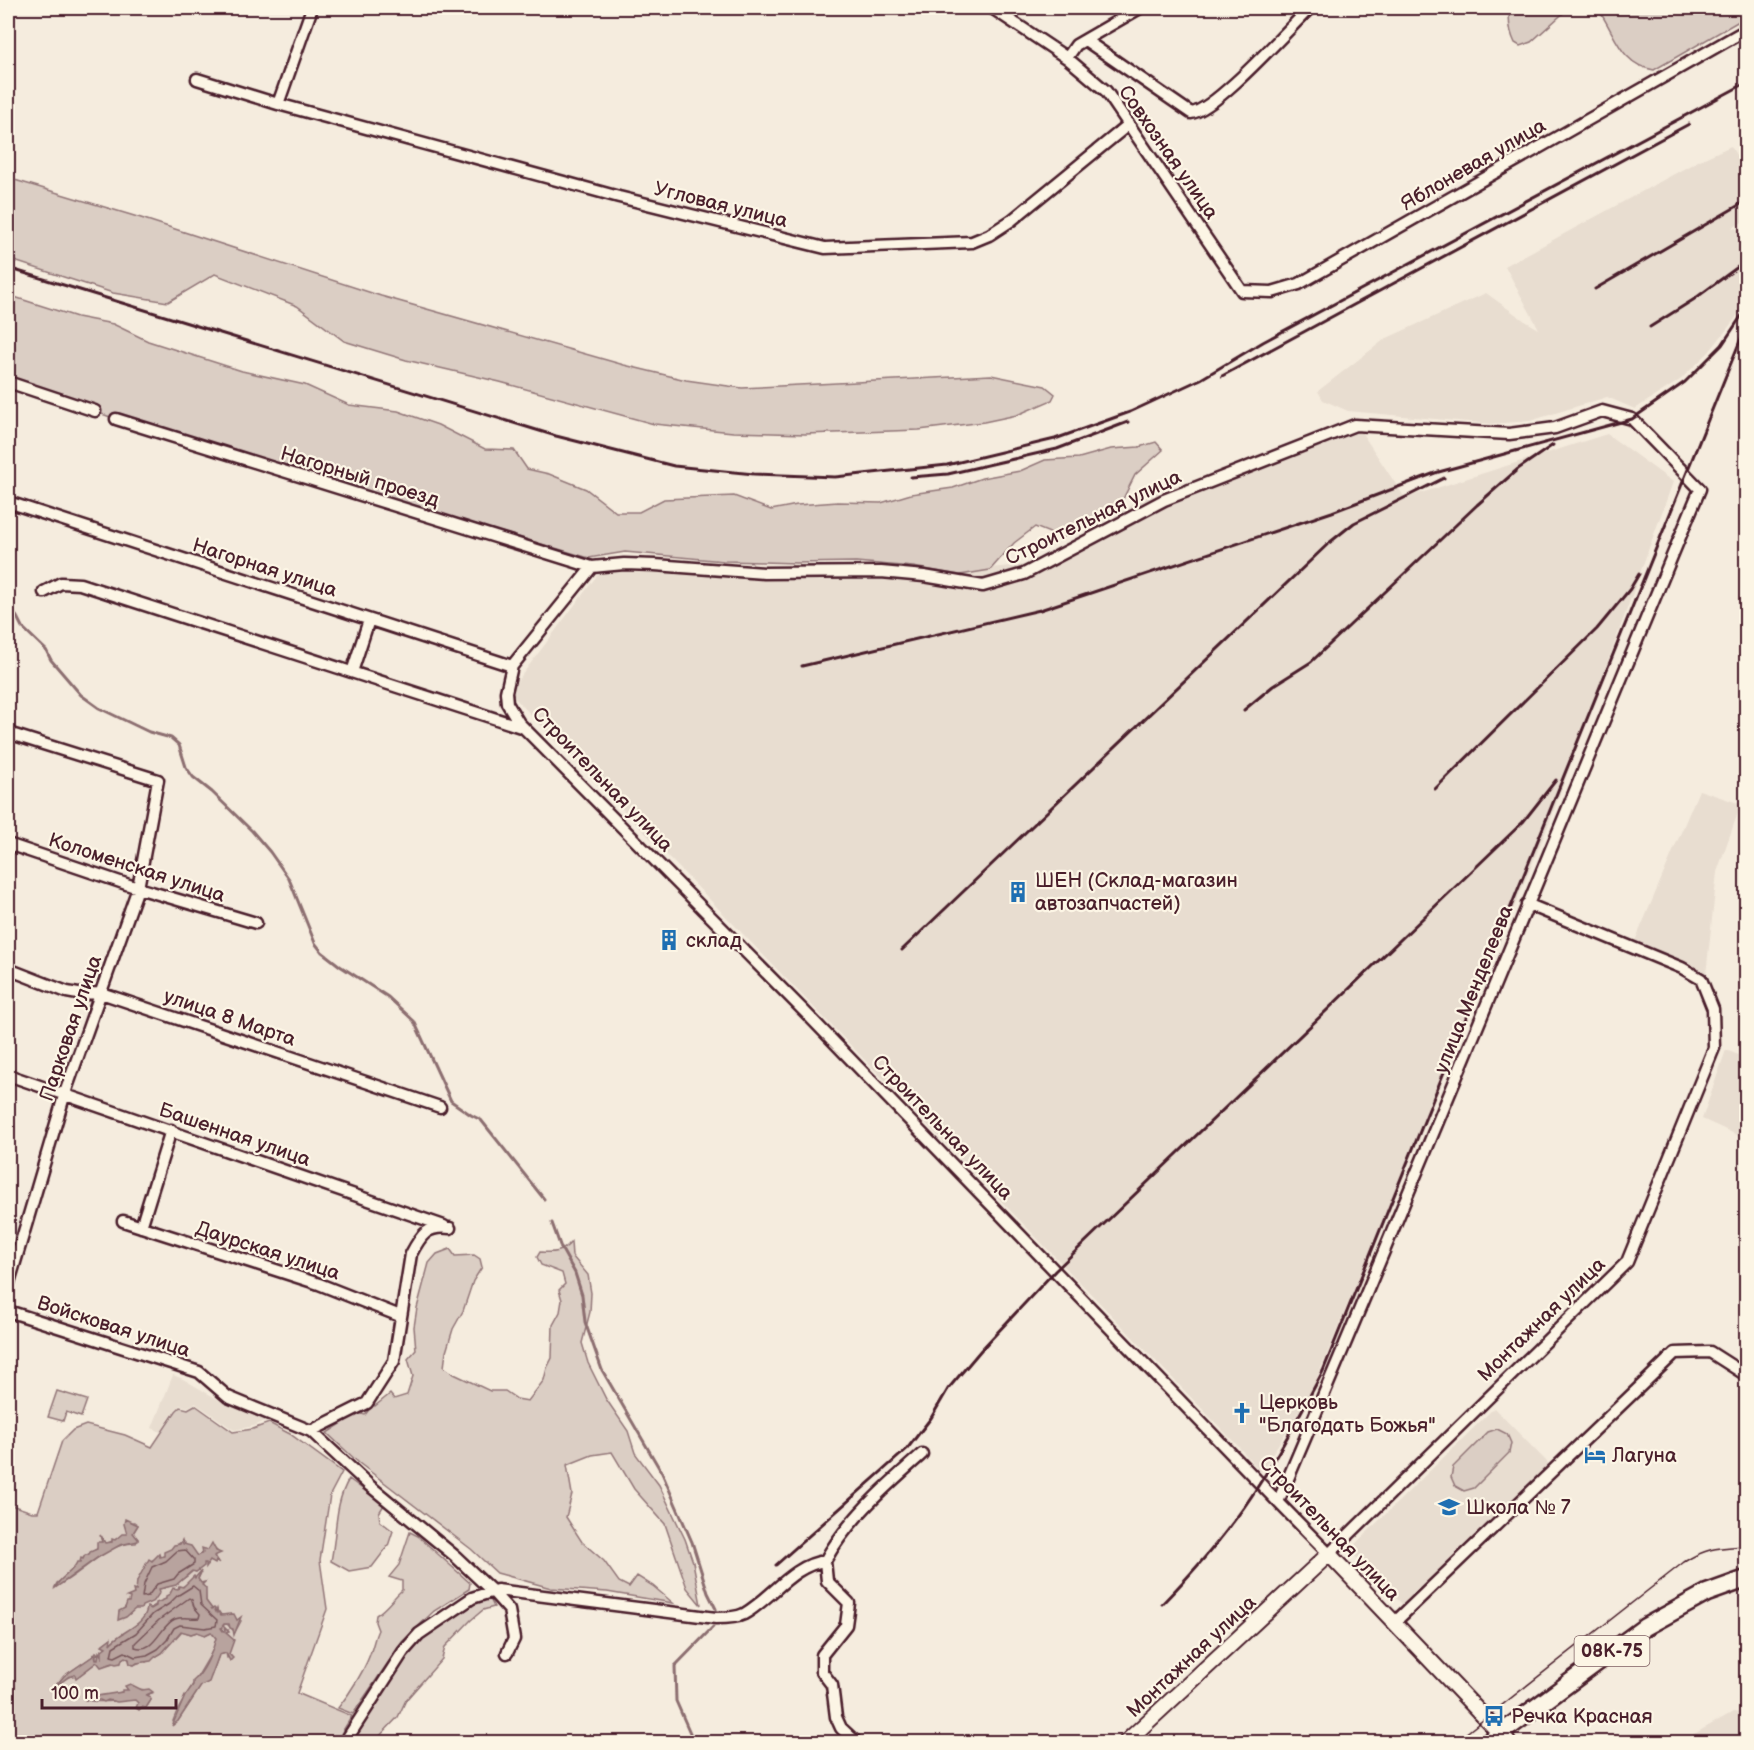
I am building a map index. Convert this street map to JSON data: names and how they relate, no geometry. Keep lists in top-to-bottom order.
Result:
{
  "streets": {
    "main road": ["08К-75"],
    "street": [
      "Совхозная улица",
      "Яблоневая улица",
      "Угловая улица",
      "Нагорный проезд",
      "Строительная улица",
      "Нагорная улица",
      "Коломенская улица",
      "улица Менделеева",
      "улица 8 Марта",
      "Парковая улица",
      "Башенная улица",
      "Даурская улица",
      "Монтажная улица",
      "Войсковая улица"
    ]
  },
  "crossings": [
    ["Совхозная улица", "Яблоневая улица"],
    ["Совхозная улица", "Угловая улица"],
    ["Нагорный проезд", "Строительная улица"],
    ["Строительная улица", "Нагорная улица"],
    ["Строительная улица", "улица Менделеева"],
    ["Строительная улица", "Монтажная улица"],
    ["Строительная улица", "08К-75"],
    ["Коломенская улица", "Парковая улица"],
    ["улица Менделеева", "Монтажная улица"],
    ["улица 8 Марта", "Парковая улица"],
    ["Парковая улица", "Башенная улица"],
    ["Башенная улица", "Даурская улица"]
  ],
  "places": {
    "building": ["ШЕН (Склад-магазин автозапчастей)", "склад"],
    "church": ["Церковь \"Благодать Божья\""],
    "hotel": ["Лагуна"],
    "school or university": ["Школа № 7"],
    "bus stop": ["Речка Красная"]
  },
  "scale_bar": "100 m"
}
